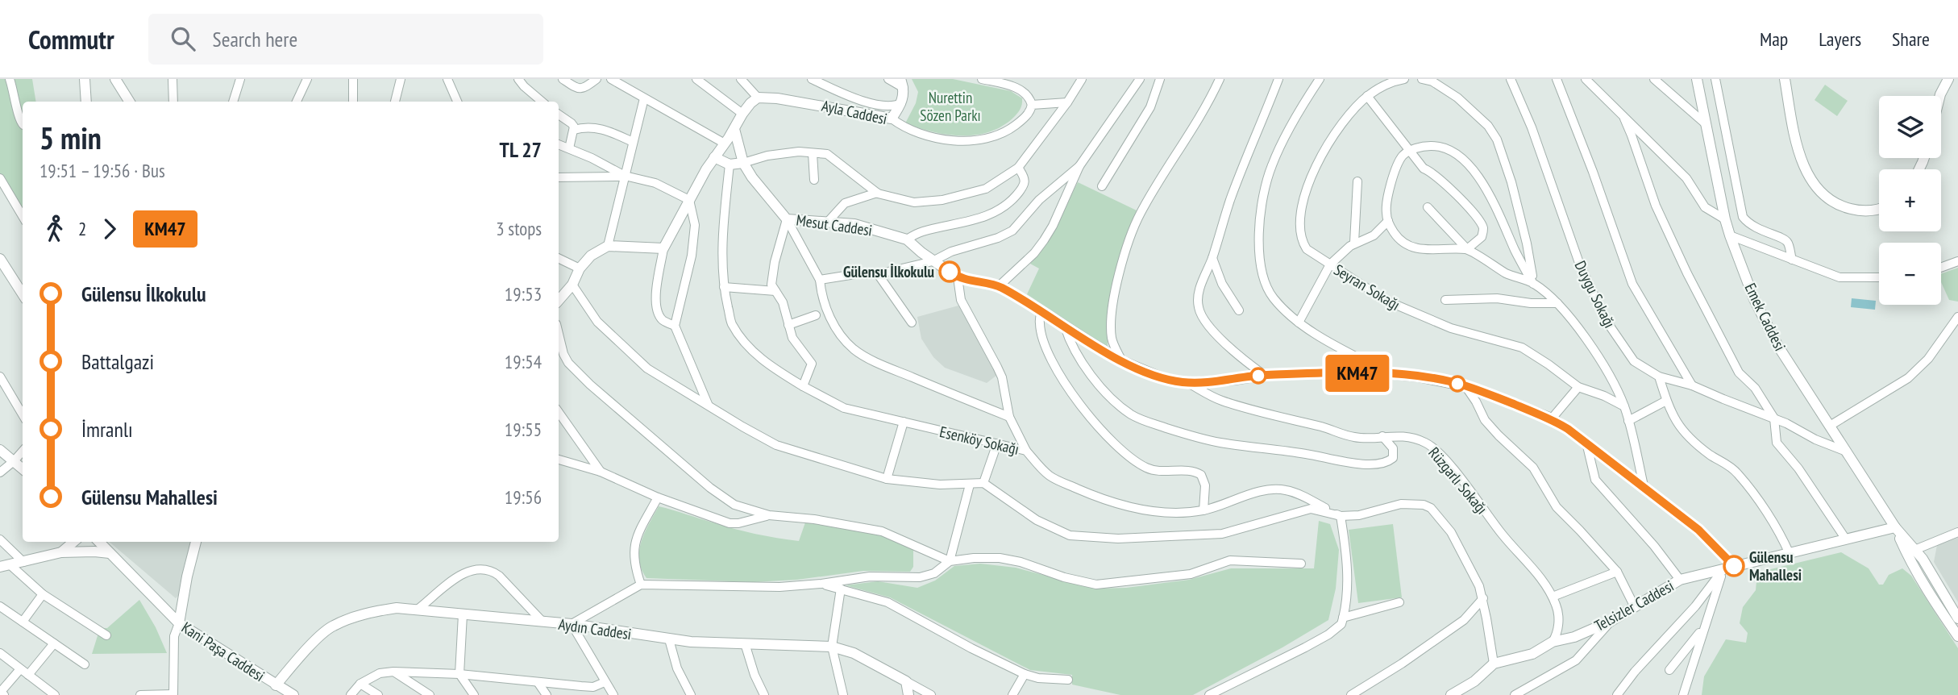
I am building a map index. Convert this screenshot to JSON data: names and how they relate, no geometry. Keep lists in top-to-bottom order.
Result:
{
  "streets": {
    "street": [
      "Ayla Caddesi",
      "Mesut Caddesi",
      "Seyran Sokağı",
      "Duygu Sokağı",
      "Emek Caddesi",
      "Esenköy Sokağı",
      "Rüzgarlı Sokağı",
      "Telsizler Caddesi",
      "Aydın Caddesi",
      "Kani Paşa Caddesi"
    ]
  },
  "crossings": [
    ["Mesut Caddesi", "Rüzgarlı Sokağı"],
    ["Mesut Caddesi", "Telsizler Caddesi"],
    ["Duygu Sokağı", "Emek Caddesi"],
    ["Emek Caddesi", "Telsizler Caddesi"],
    ["Rüzgarlı Sokağı", "Telsizler Caddesi"],
    ["Aydın Caddesi", "Kani Paşa Caddesi"]
  ],
  "parks": ["Nurettin Sözen Parkı"],
  "places": ["Gülensu İlkokulu", "Gülensu Mahallesi"],
  "lines": ["bus line KM47"],
  "page": {
    "header": "Commutr",
    "search": "Search here",
    "nav": ["Map", "Layers", "Share"],
    "on_map": "KM47",
    "map_buttons": ["+", "−"],
    "heading": ["5 min", "19:51 – 19:56 · Bus", "TL 27"],
    "legs": ["2", "KM47", "3 stops"],
    "list": [
      {
        "name": "Gülensu İlkokulu",
        "value": "19:53"
      },
      {
        "name": "Battalgazi",
        "value": "19:54"
      },
      {
        "name": "İmranlı",
        "value": "19:55"
      },
      {
        "name": "Gülensu Mahallesi",
        "value": "19:56"
      }
    ]
  }
}
